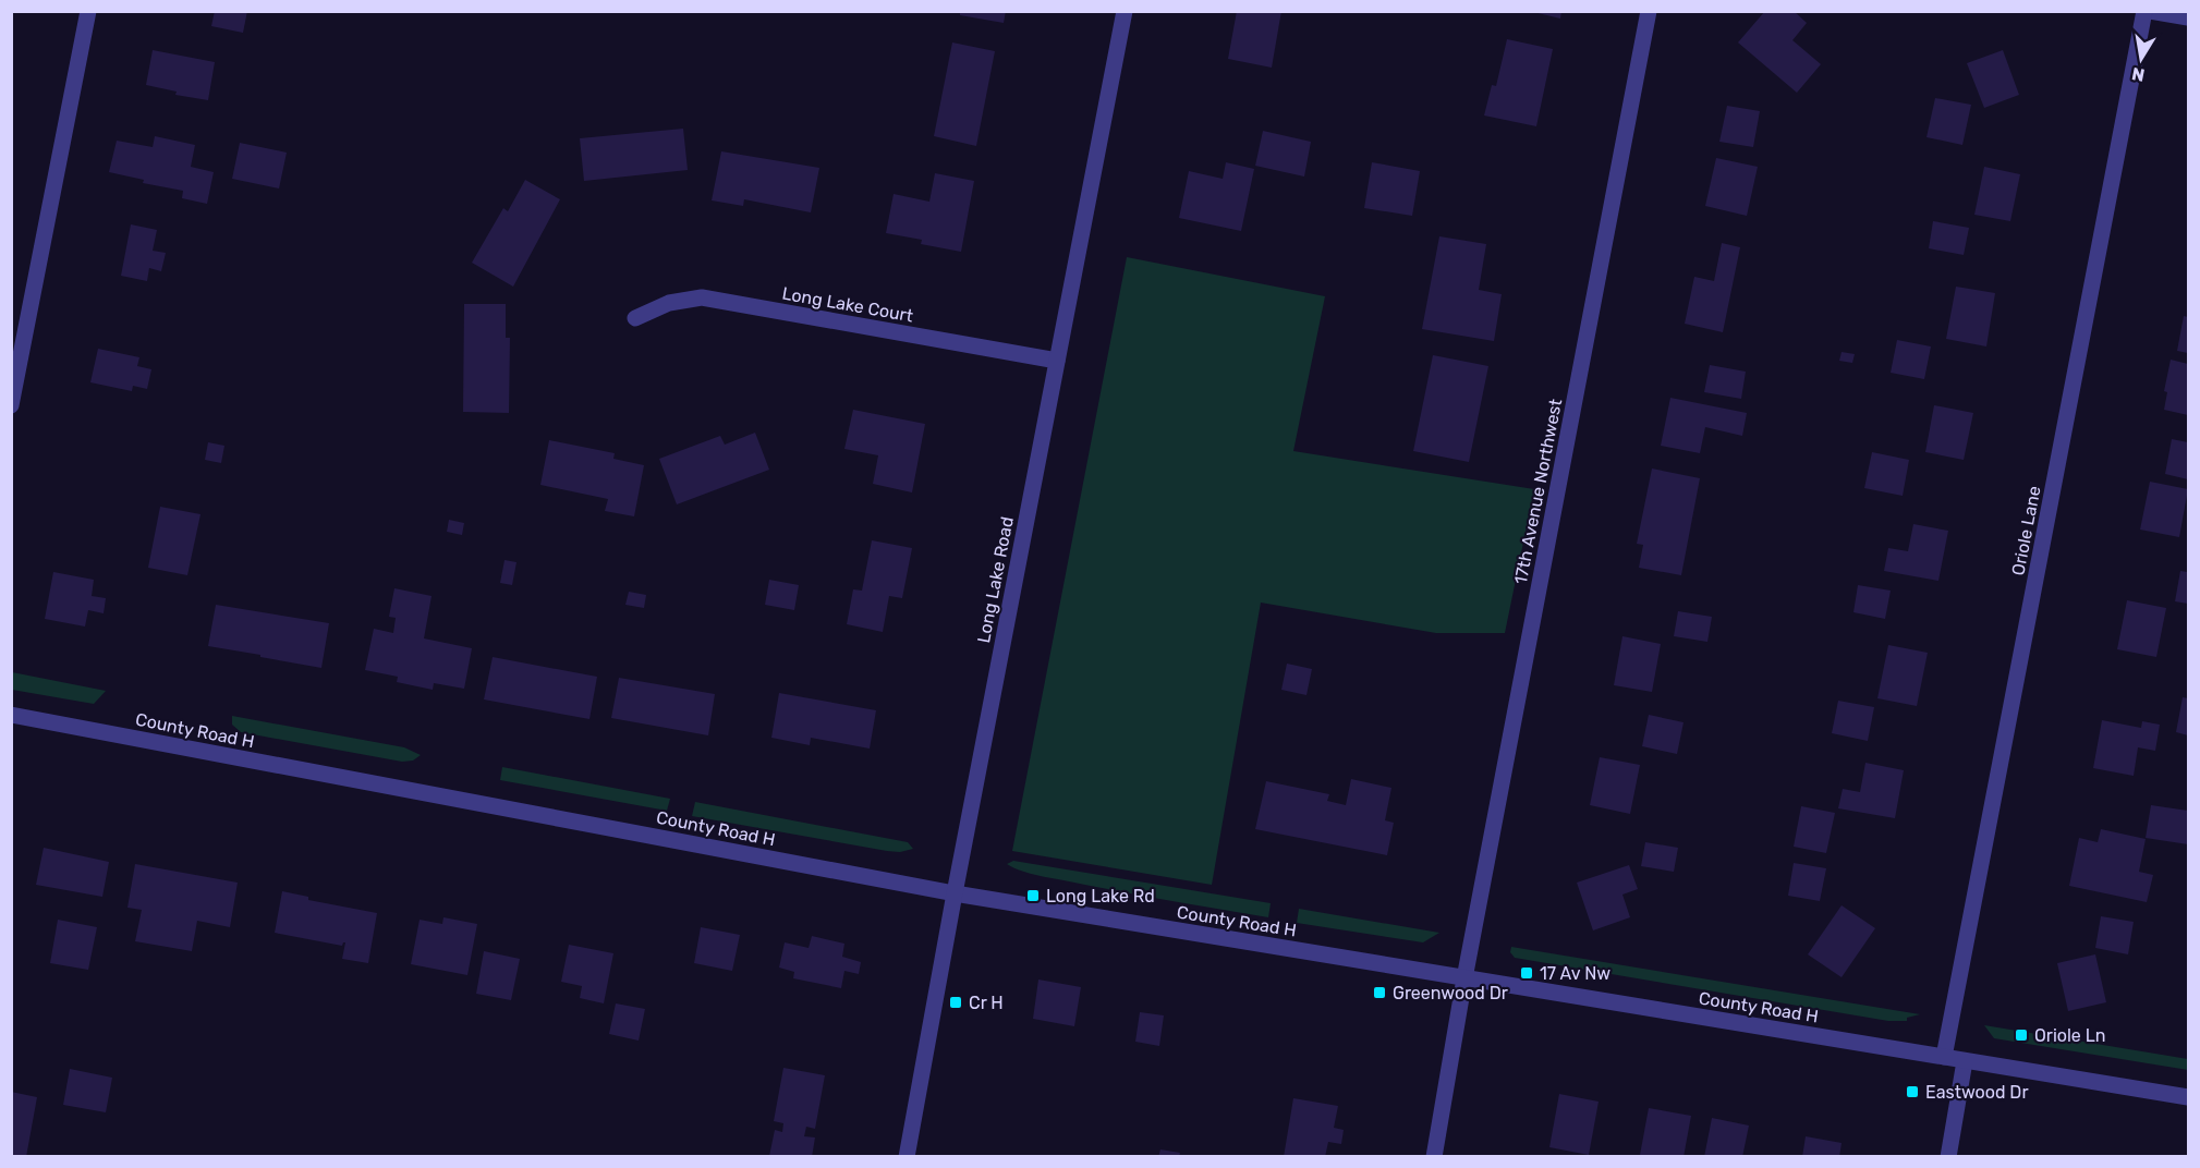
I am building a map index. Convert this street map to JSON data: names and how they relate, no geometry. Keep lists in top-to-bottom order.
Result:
{
  "streets": {
    "street": [
      "Long Lake Court",
      "17th Avenue Northwest",
      "Oriole Lane",
      "Long Lake Road",
      "County Road H"
    ]
  },
  "crossings": [
    ["Long Lake Court", "Long Lake Road"],
    ["17th Avenue Northwest", "County Road H"],
    ["Oriole Lane", "County Road H"],
    ["Long Lake Road", "County Road H"]
  ],
  "places": {
    "transit": [
      "Long Lake Rd",
      "17 Av Nw",
      "Greenwood Dr",
      "Cr H",
      "Oriole Ln",
      "Eastwood Dr"
    ]
  },
  "north": "bottom"
}
